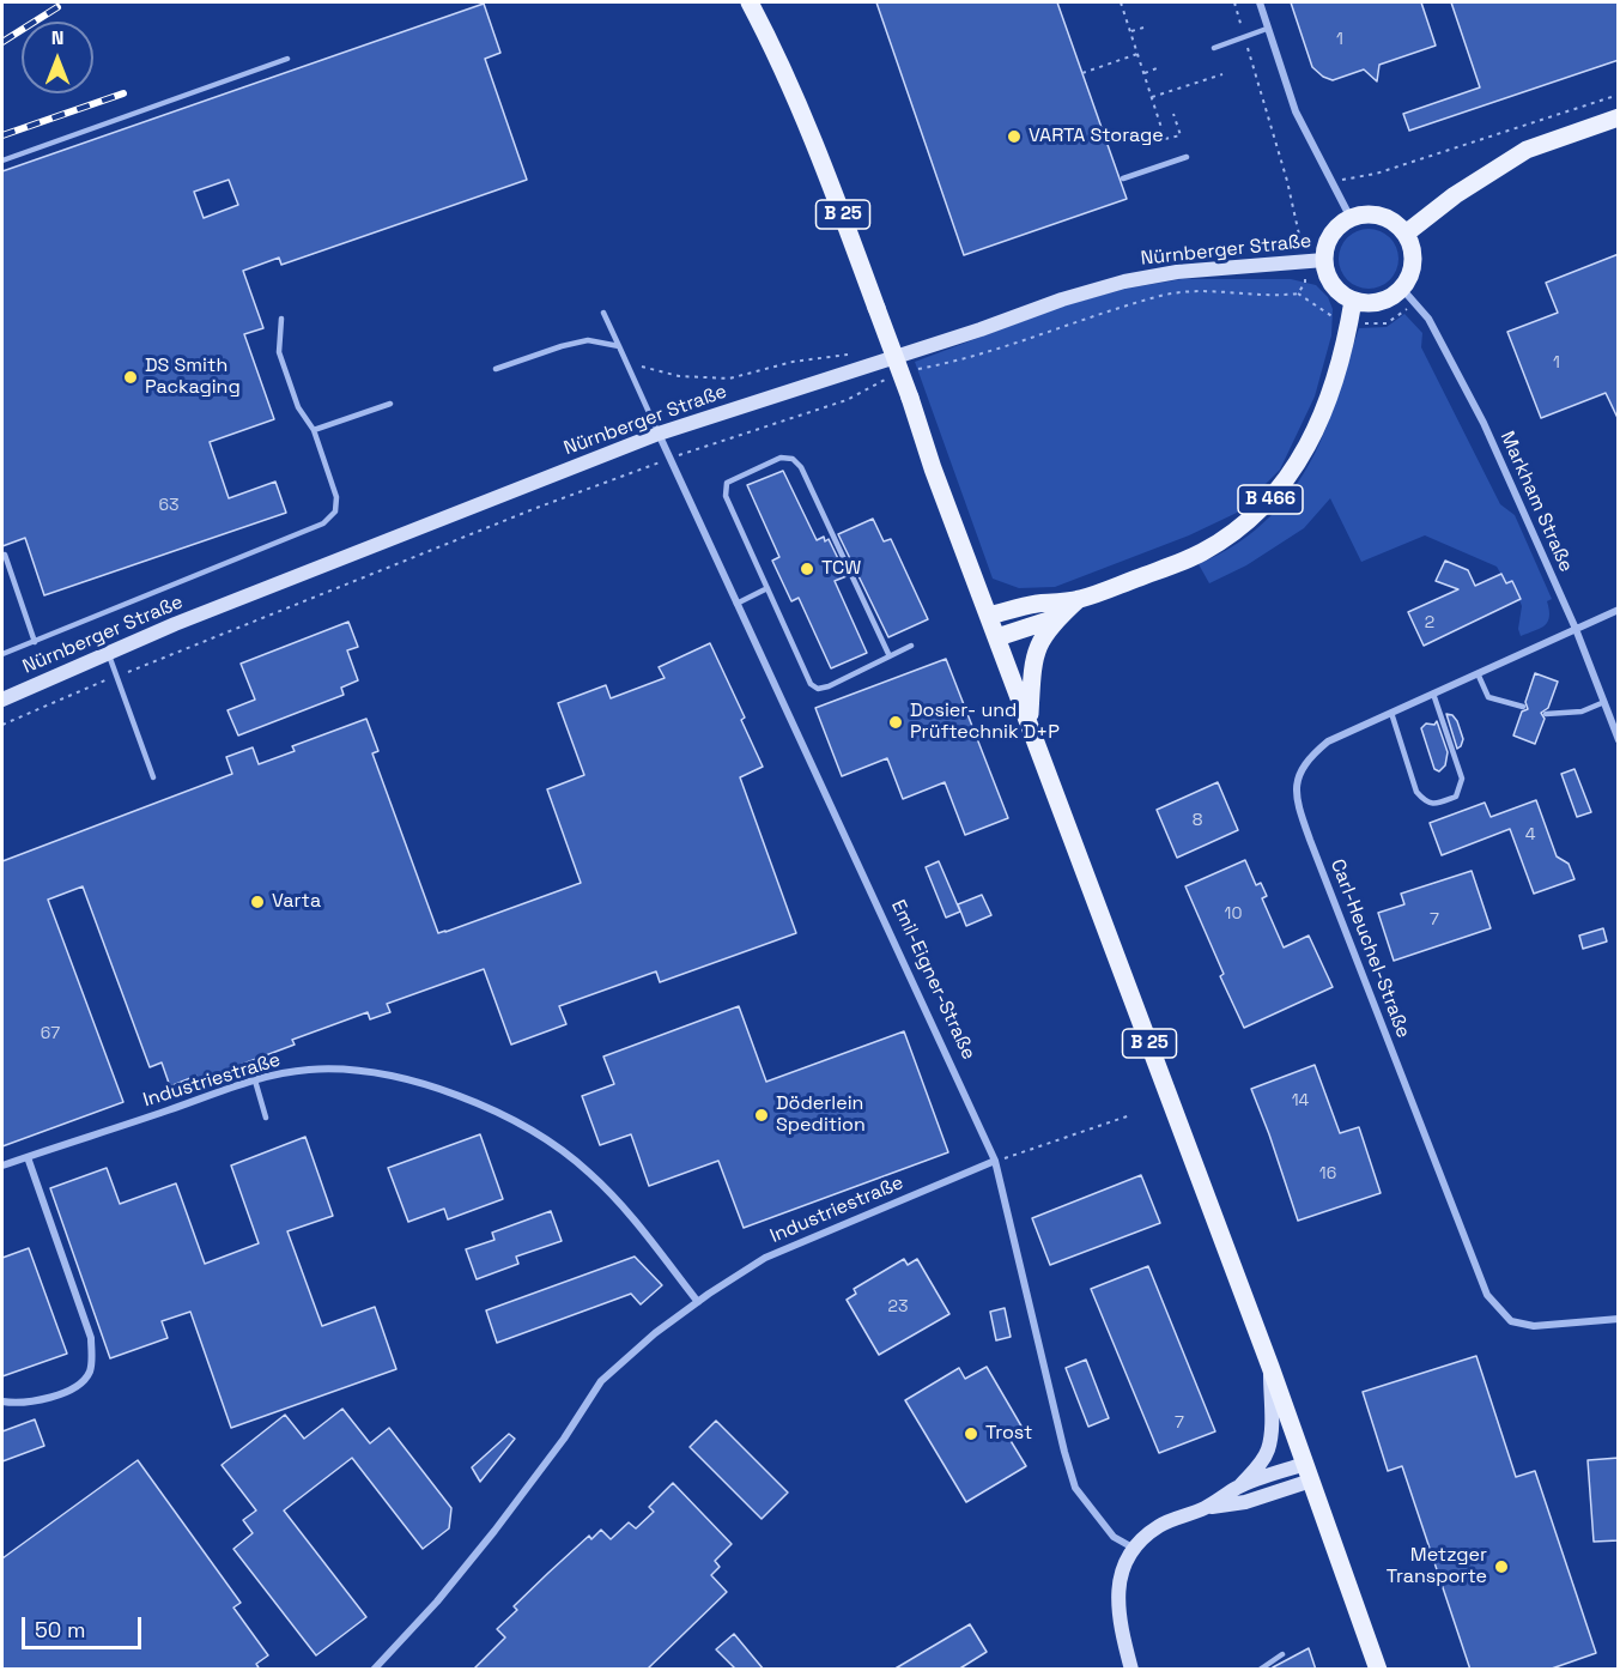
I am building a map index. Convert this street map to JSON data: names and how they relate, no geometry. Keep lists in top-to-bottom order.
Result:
{
  "streets": {
    "main road": ["B 25", "Nürnberger Straße", "B 466"],
    "street": [
      "Markham Straße",
      "Carl-Heuchel-Straße",
      "Emil-Eigner-Straße",
      "Industriestraße"
    ]
  },
  "crossings": [
    ["B 25", "B 466"],
    ["Nürnberger Straße", "B 466"],
    ["Nürnberger Straße", "Markham Straße"],
    ["Nürnberger Straße", "Emil-Eigner-Straße"],
    ["B 466", "Markham Straße"],
    ["Markham Straße", "Carl-Heuchel-Straße"],
    ["Emil-Eigner-Straße", "Industriestraße"]
  ],
  "places": [
    "VARTA Storage",
    "DS Smith Packaging",
    "TCW",
    "Dosier- und Prüftechnik D+P",
    "Varta",
    "Döderlein Spedition",
    "Trost",
    "Metzger Transporte"
  ],
  "house_numbers": [
    "1",
    "1",
    "63",
    "2",
    "8",
    "4",
    "10",
    "7",
    "67",
    "14",
    "16",
    "23",
    "7"
  ],
  "scale_bar": "50 m",
  "north": "top"
}
